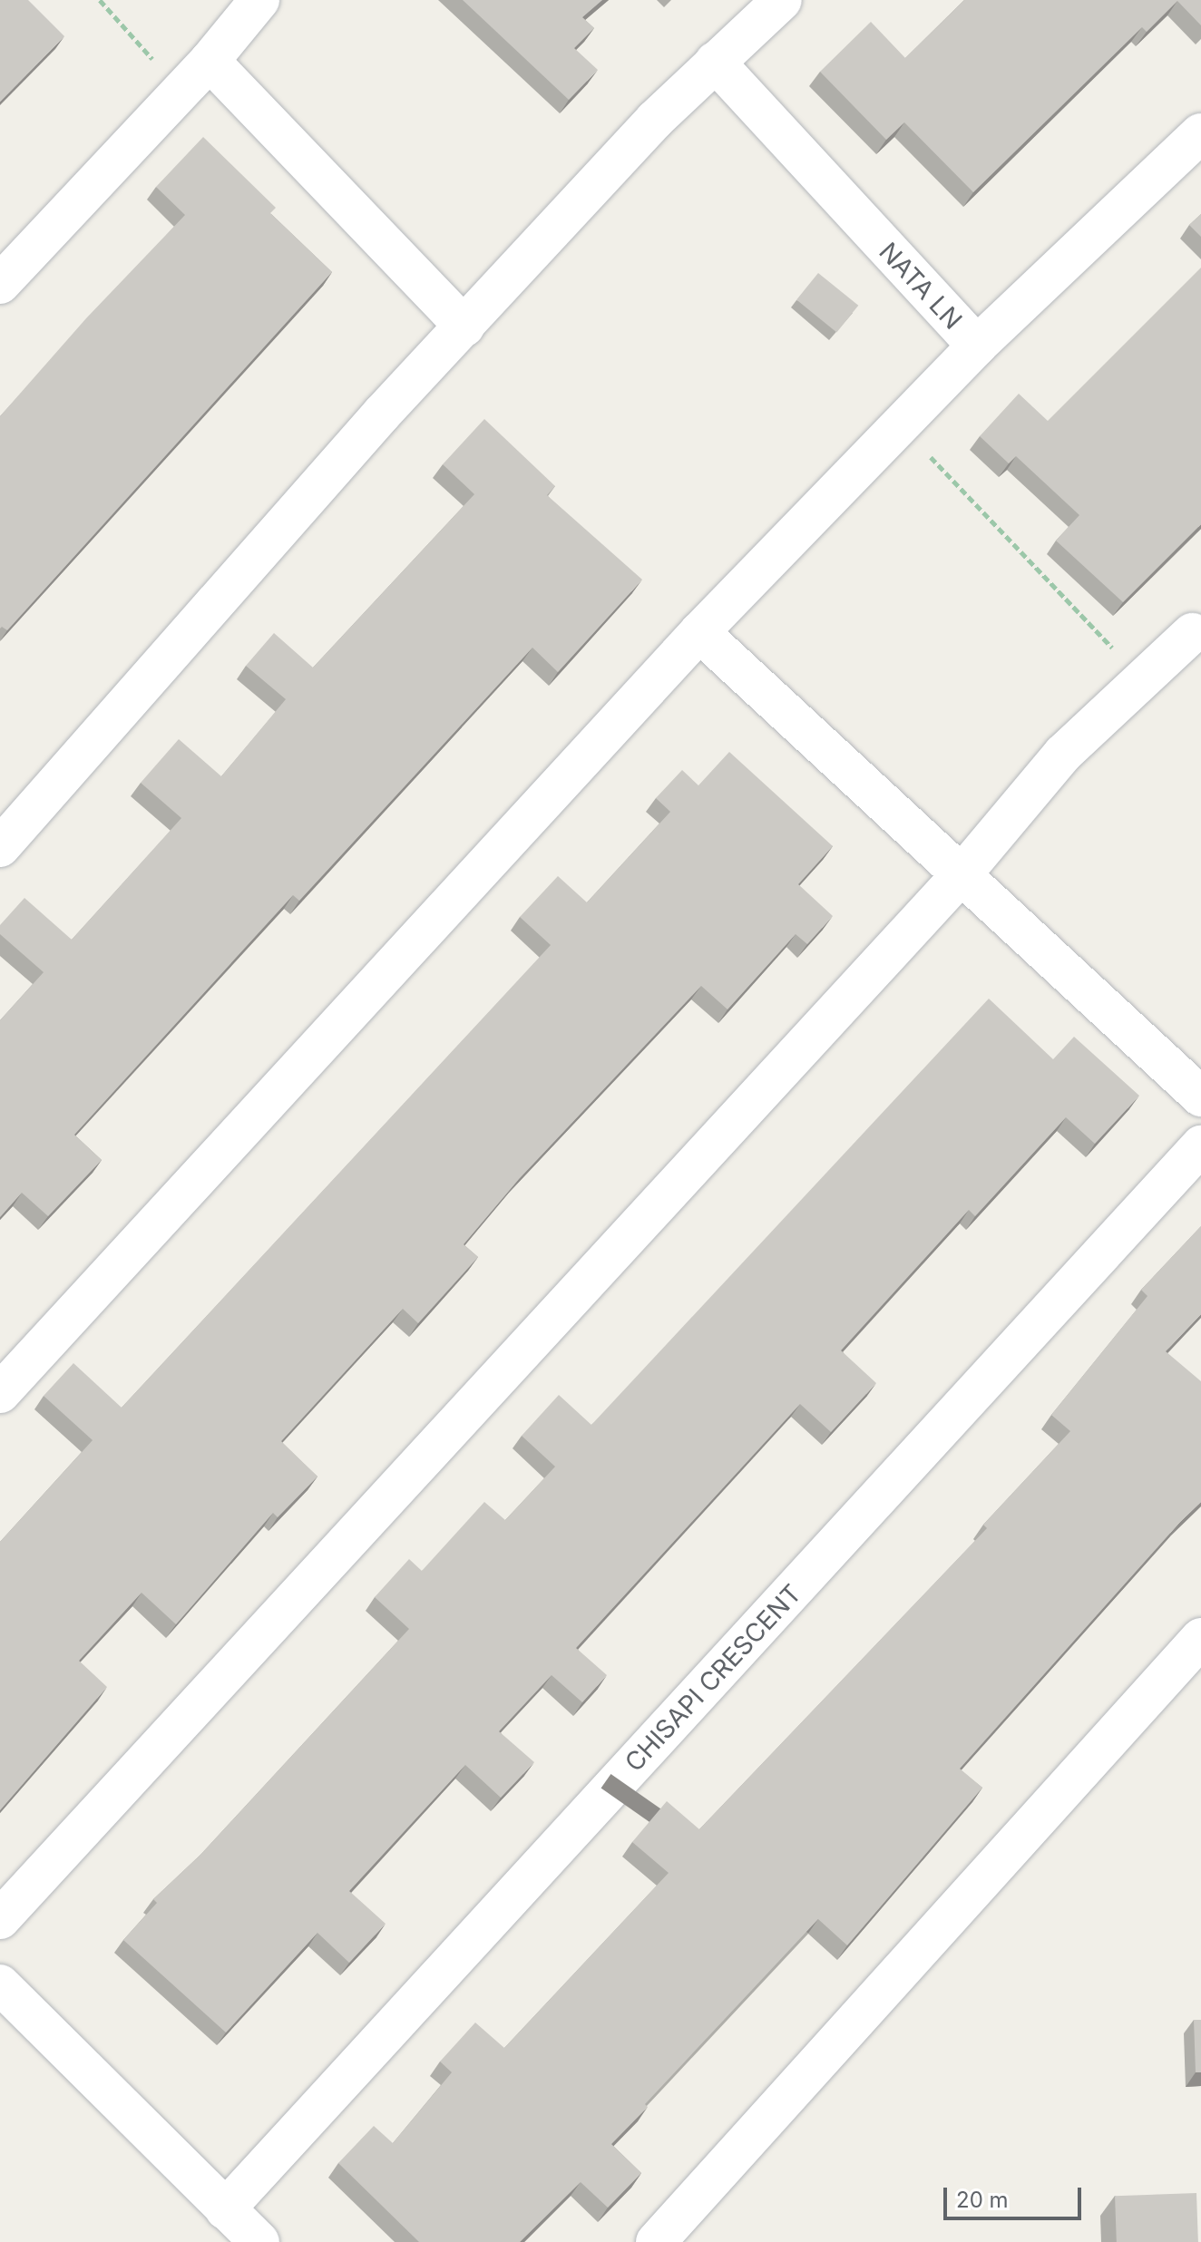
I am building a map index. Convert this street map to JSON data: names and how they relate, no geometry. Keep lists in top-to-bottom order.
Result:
{
  "streets": {
    "street": ["NATA LN", "CHISAPI CRESCENT"]
  },
  "scale_bar": "20 m"
}
